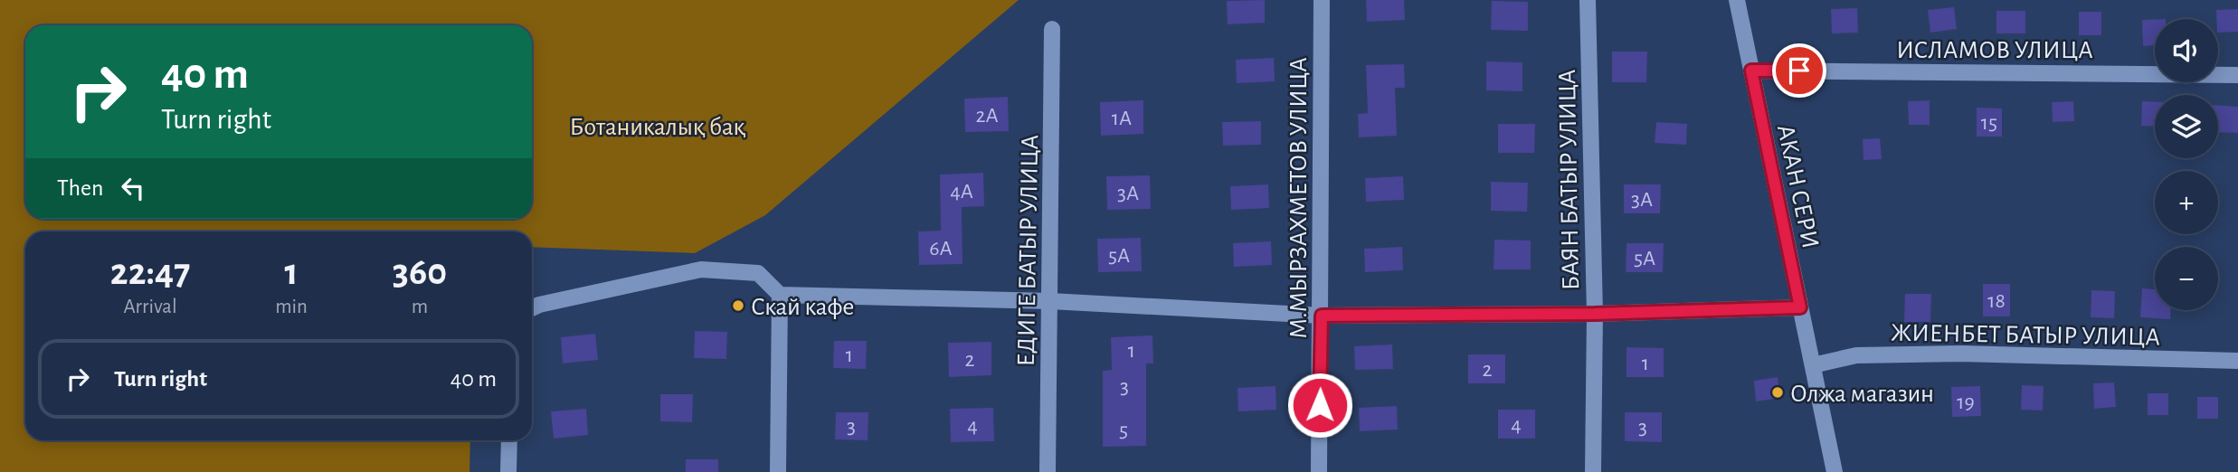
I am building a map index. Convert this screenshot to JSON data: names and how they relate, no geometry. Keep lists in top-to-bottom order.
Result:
{
  "streets": {
    "street": [
      "ИСЛАМОВ УЛИЦА",
      "БАЯН БАТЫР УЛИЦА",
      "АКАН СЕРИ",
      "М.МЫРЗАХМЕТОВ УЛИЦА",
      "ЕДИГЕ БАТЫР УЛИЦА",
      "ЖИЕНБЕТ БАТЫР УЛИЦА"
    ]
  },
  "crossings": [
    ["ИСЛАМОВ УЛИЦА", "АКАН СЕРИ"],
    ["АКАН СЕРИ", "ЖИЕНБЕТ БАТЫР УЛИЦА"]
  ],
  "parks": ["Ботаникалық бақ"],
  "places": ["Скай кафе", "Олжа магазин"],
  "house_numbers": [
    "2А",
    "1А",
    "15",
    "4А",
    "3А",
    "3А",
    "6А",
    "5А",
    "5А",
    "18",
    "1",
    "1",
    "2",
    "1",
    "2",
    "3",
    "19",
    "4",
    "4",
    "3",
    "3",
    "5"
  ],
  "page": {
    "map_buttons": ["+", "−"],
    "turn": ["40 m", "Turn right"],
    "then": "Then",
    "eta": [
      "22:47",
      "Arrival",
      "1",
      "min",
      "360",
      "m"
    ],
    "list": [
      {
        "name": "Turn right",
        "value": "40 m"
      }
    ]
  }
}
